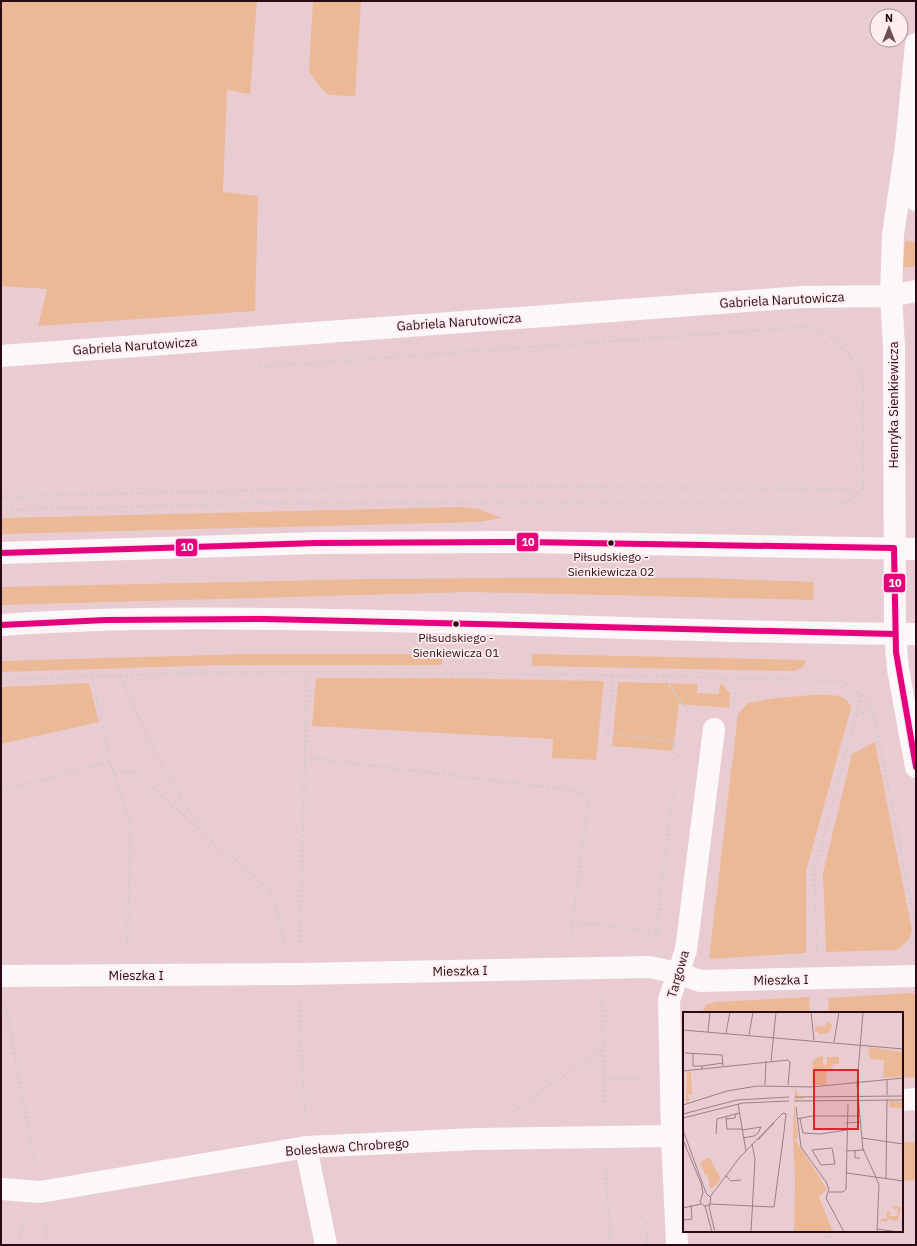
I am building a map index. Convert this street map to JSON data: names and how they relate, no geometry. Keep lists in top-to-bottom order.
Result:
{
  "streets": {
    "street": [
      "Gabriela Narutowicza",
      "Henryka Sienkiewicza",
      "Mieszka I",
      "Targowa",
      "Bolesława Chrobrego"
    ]
  },
  "crossings": [
    ["Gabriela Narutowicza", "Henryka Sienkiewicza"],
    ["Mieszka I", "Targowa"],
    ["Targowa", "Bolesława Chrobrego"]
  ],
  "places": ["Piłsudskiego - Sienkiewicza 02", "Piłsudskiego - Sienkiewicza 01"],
  "lines": ["transit line 10"],
  "north": "top"
}
